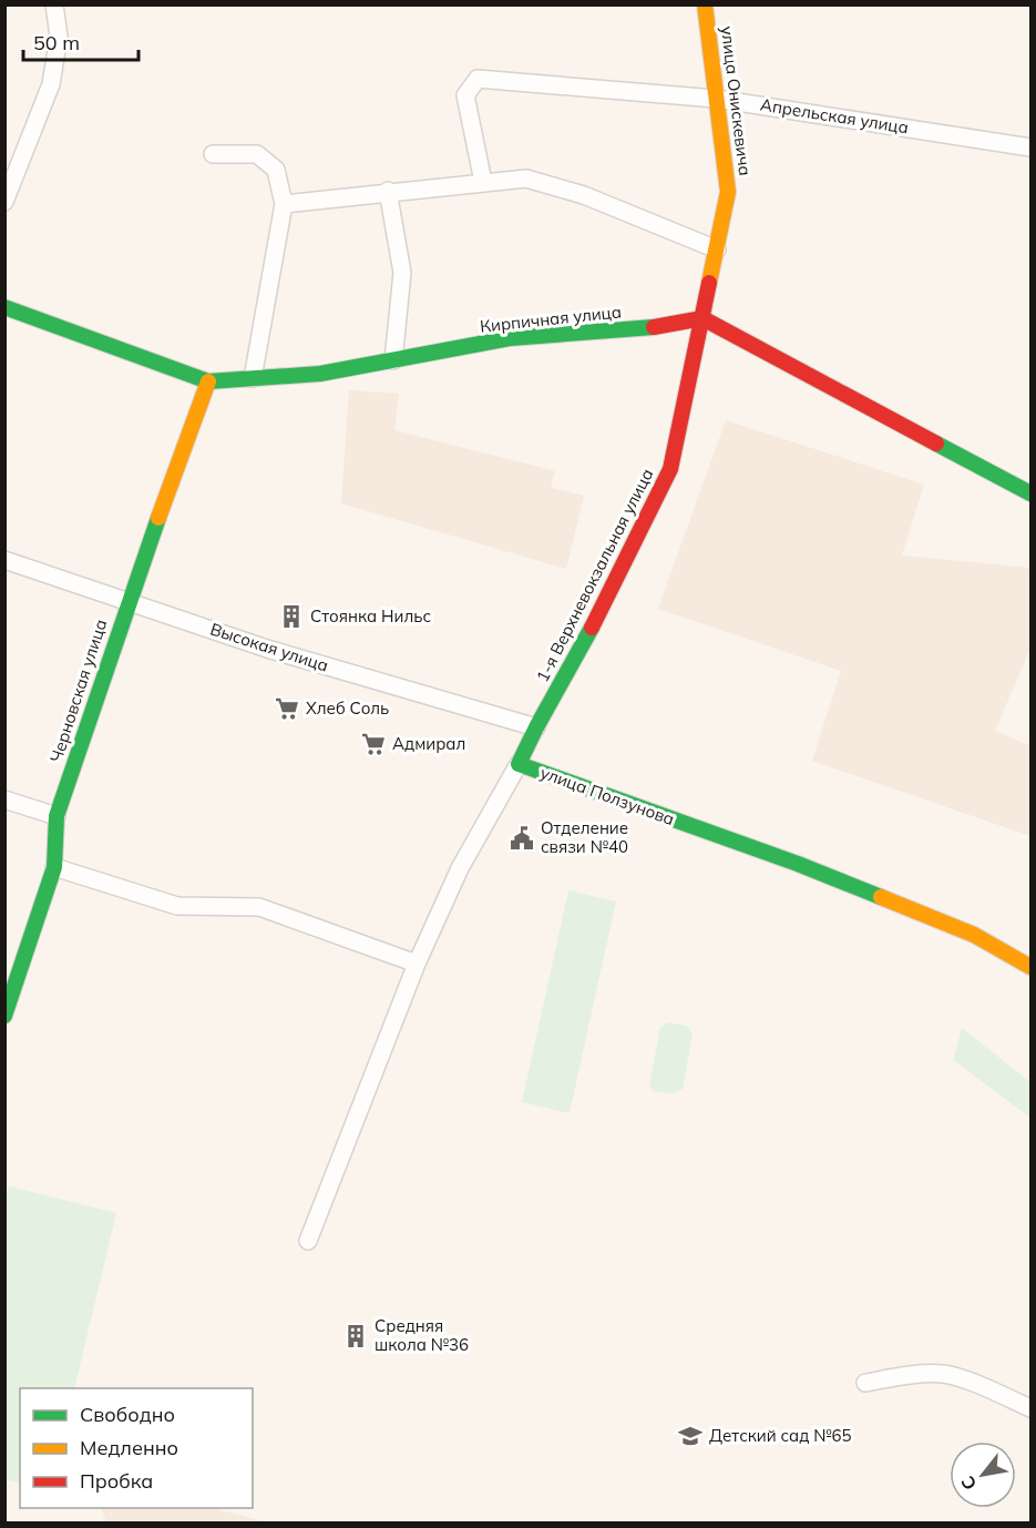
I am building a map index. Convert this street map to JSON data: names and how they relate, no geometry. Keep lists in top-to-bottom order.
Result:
{
  "streets": {
    "street": [
      "улица Онискевича",
      "Апрельская улица",
      "Кирпичная улица",
      "1-я Верхневокзальная улица",
      "Высокая улица",
      "Черновская улица",
      "улица Ползунова"
    ]
  },
  "crossings": [
    ["улица Онискевича", "Апрельская улица"],
    ["улица Онискевича", "Кирпичная улица"],
    ["улица Онискевича", "1-я Верхневокзальная улица"],
    ["Кирпичная улица", "1-я Верхневокзальная улица"],
    ["Кирпичная улица", "Черновская улица"],
    ["1-я Верхневокзальная улица", "Высокая улица"],
    ["1-я Верхневокзальная улица", "улица Ползунова"],
    ["Высокая улица", "Черновская улица"]
  ],
  "places": {
    "building": ["Стоянка Нильс", "Средняя школа №36"],
    "supermarket": ["Хлеб Соль", "Адмирал"],
    "public building": ["Отделение связи №40"],
    "school or university": ["Детский сад №65"]
  },
  "legend": ["Свободно", "Медленно", "Пробка"],
  "scale_bar": "50 m",
  "north": "bottom left"
}
